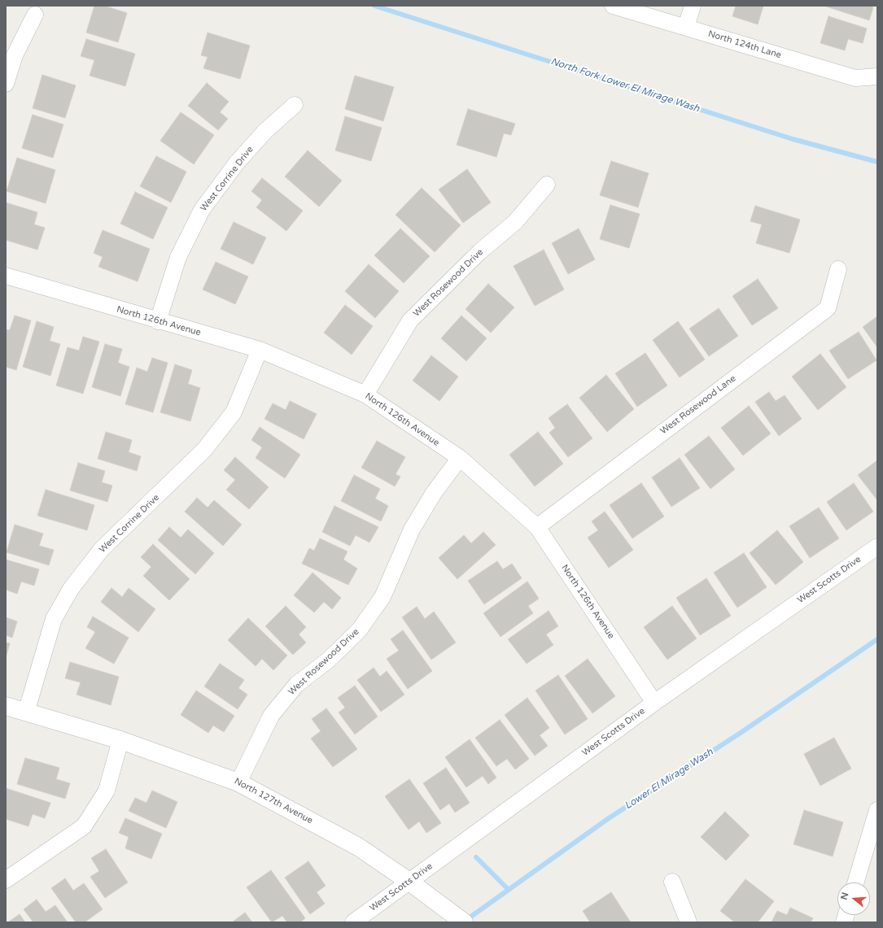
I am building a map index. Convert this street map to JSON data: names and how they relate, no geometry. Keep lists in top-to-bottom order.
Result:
{
  "streets": {
    "street": [
      "North 124th Lane",
      "West Corrine Drive",
      "West Rosewood Drive",
      "North 126th Avenue",
      "West Rosewood Lane",
      "West Scotts Drive",
      "North 127th Avenue"
    ]
  },
  "crossings": [
    ["West Corrine Drive", "North 126th Avenue"],
    ["West Corrine Drive", "North 127th Avenue"],
    ["West Rosewood Drive", "North 126th Avenue"],
    ["West Rosewood Drive", "North 127th Avenue"],
    ["North 126th Avenue", "West Rosewood Lane"],
    ["North 126th Avenue", "West Scotts Drive"],
    ["West Scotts Drive", "North 127th Avenue"]
  ],
  "water": ["North Fork Lower El Mirage Wash", "Lower El Mirage Wash"],
  "north": "left"
}
